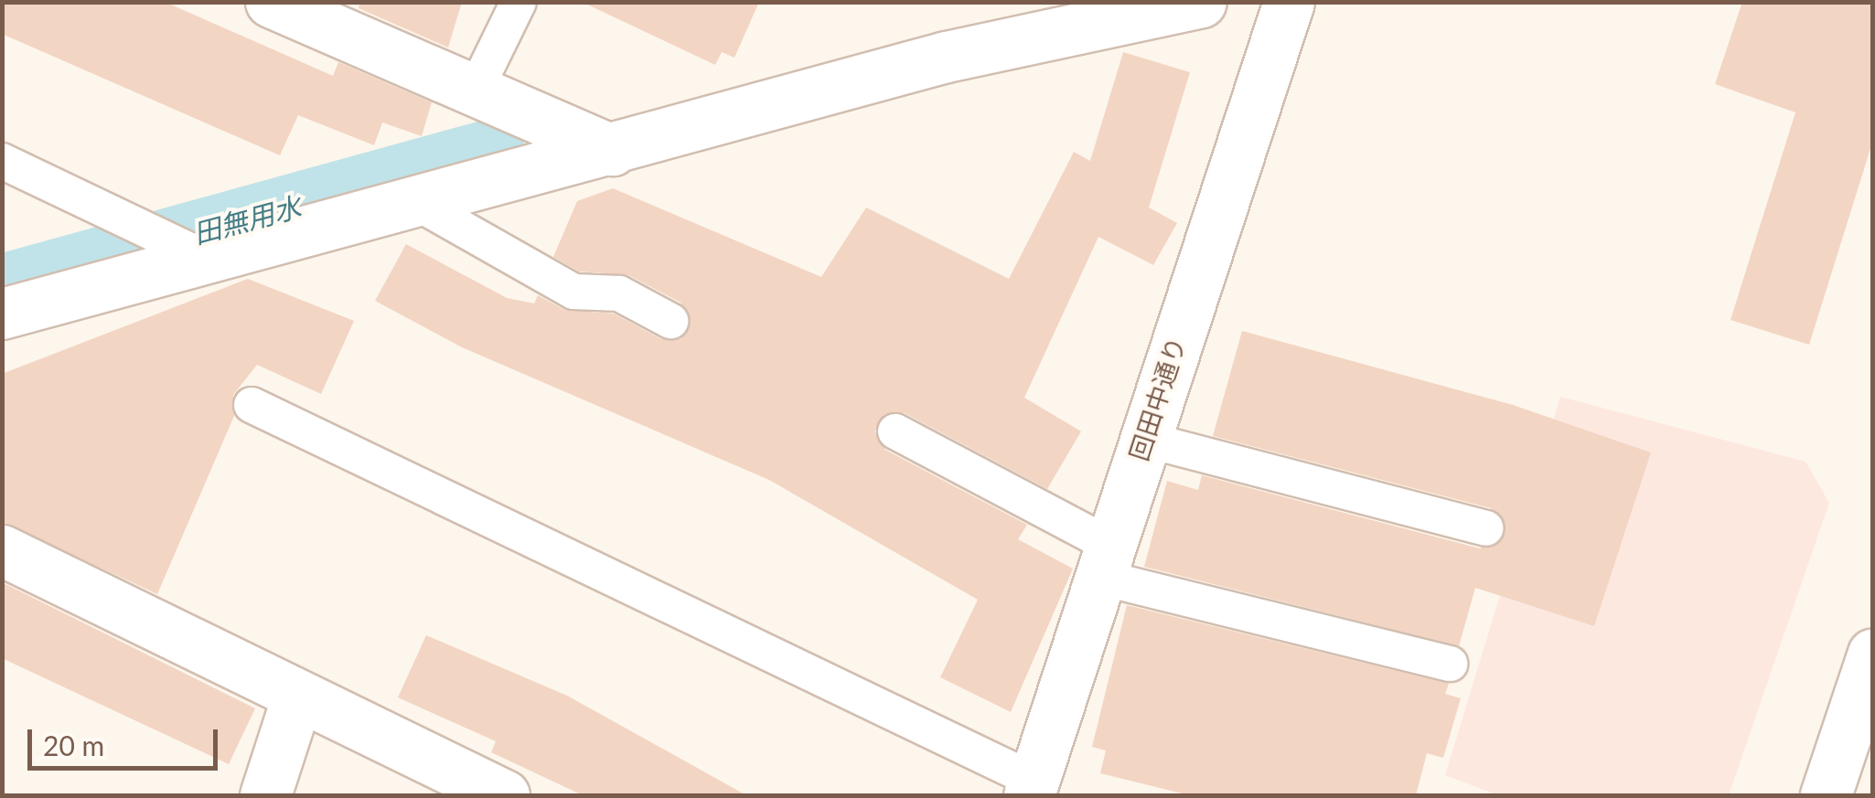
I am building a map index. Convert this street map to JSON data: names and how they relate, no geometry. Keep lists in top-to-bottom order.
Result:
{
  "streets": {
    "street": ["回田中通り"]
  },
  "water": ["田無用水"],
  "scale_bar": "20 m"
}
